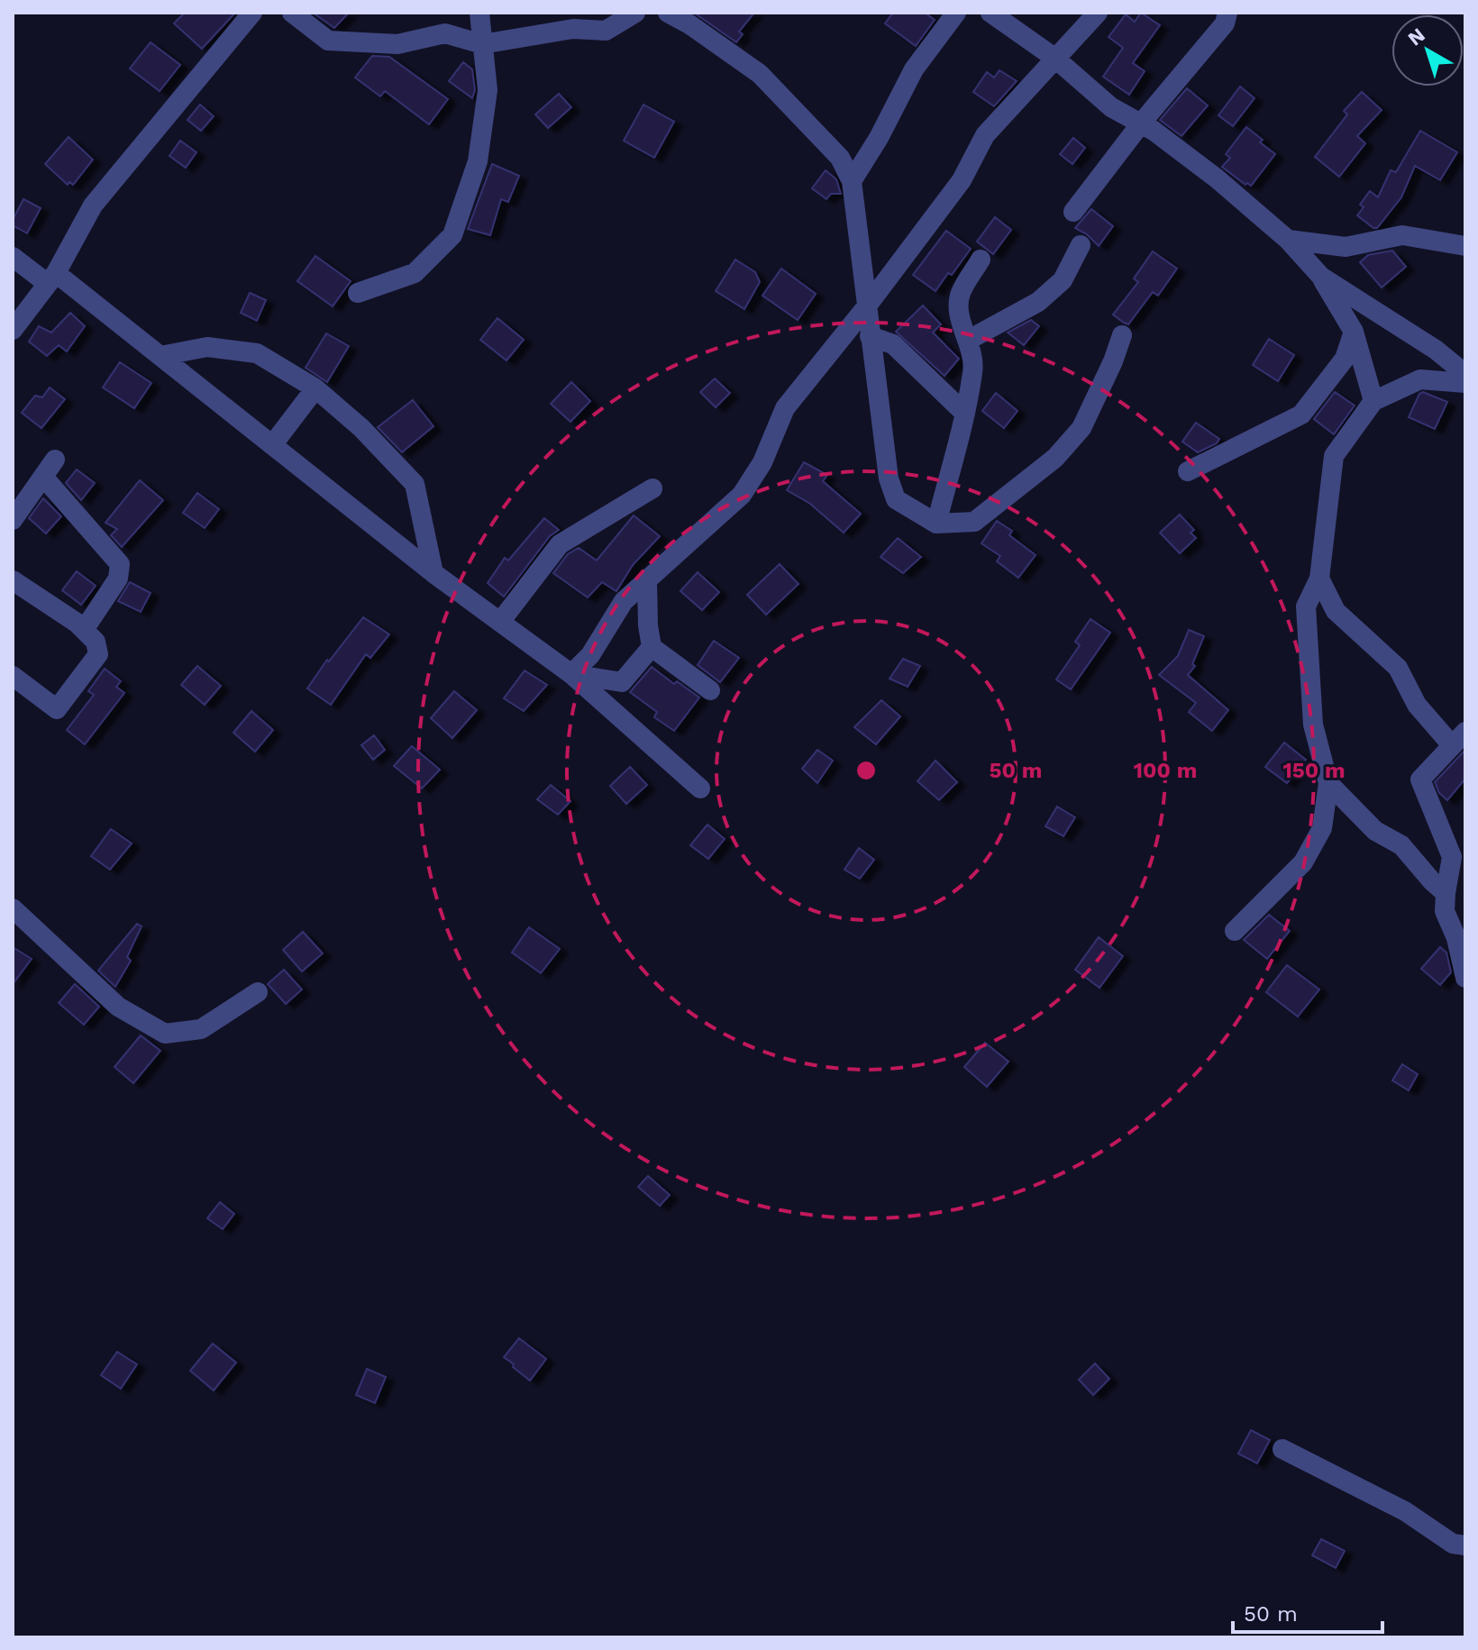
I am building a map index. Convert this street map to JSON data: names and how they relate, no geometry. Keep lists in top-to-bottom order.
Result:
{
  "scale_bar": "50 m",
  "north": "top left",
  "rings": ["50 m", "100 m", "150 m"]
}
